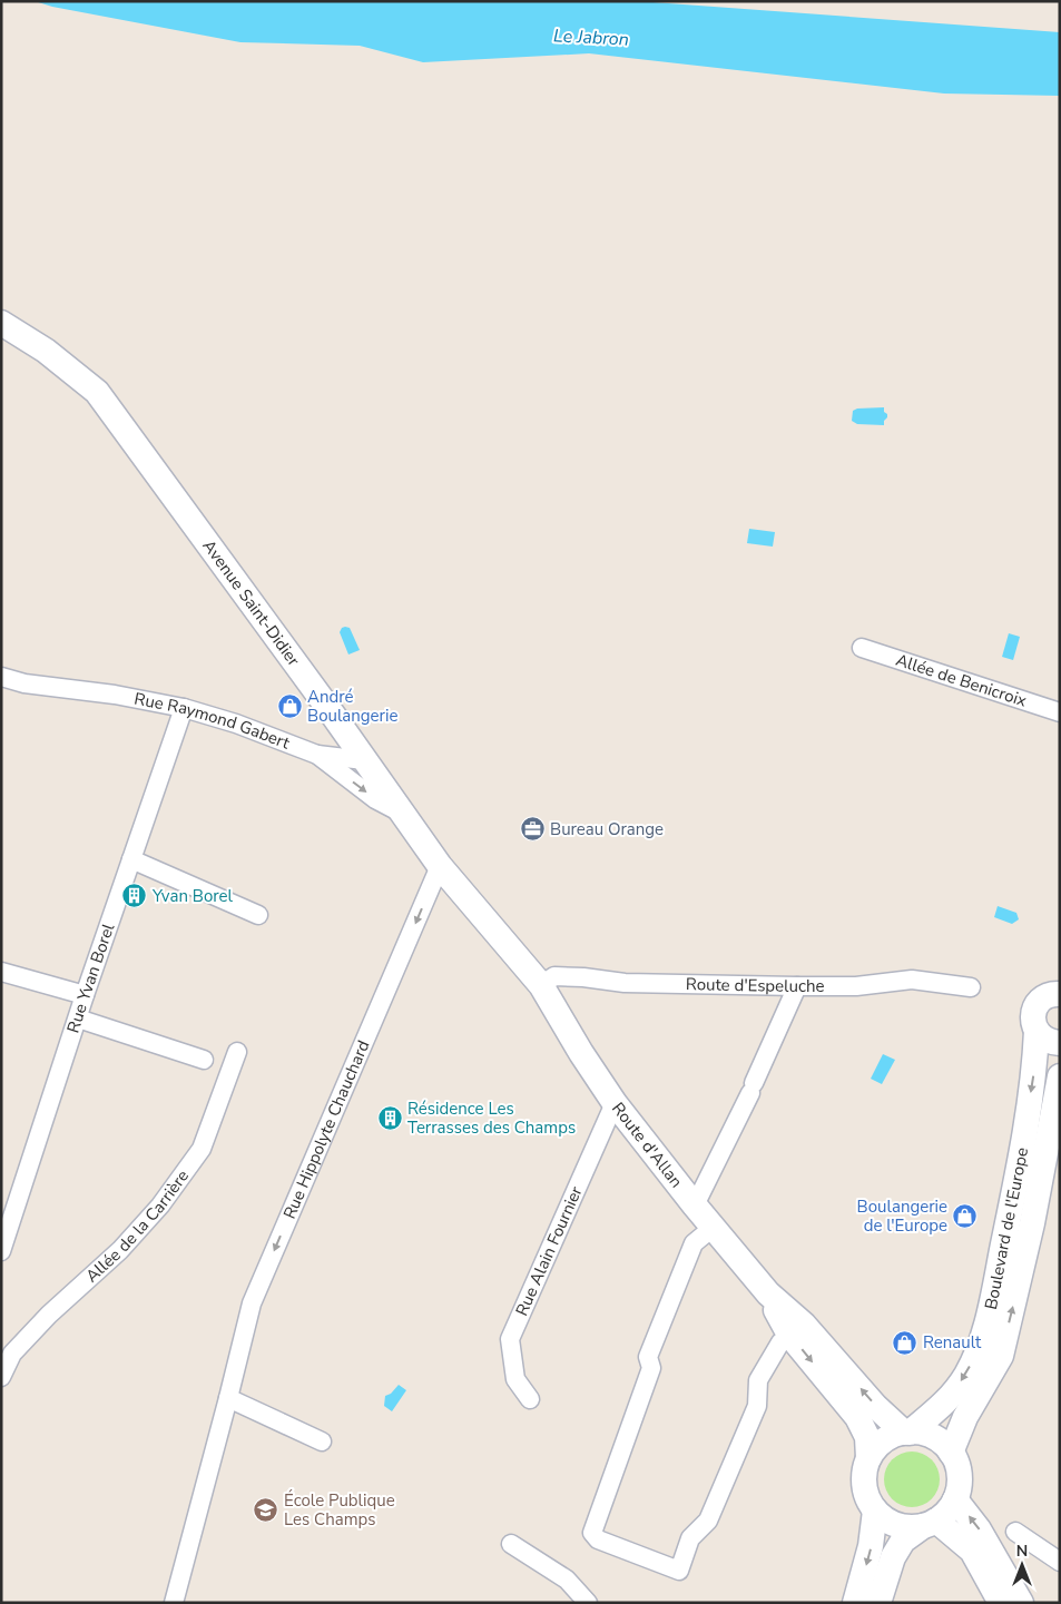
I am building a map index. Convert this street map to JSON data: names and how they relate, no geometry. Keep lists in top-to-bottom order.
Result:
{
  "streets": {
    "street": [
      "Avenue Saint-Didier",
      "Allée de Benicroix",
      "Rue Raymond Gabert",
      "Rue Yvan Borel",
      "Route d'Espeluche",
      "Rue Hippolyte Chauchard",
      "Route d'Allan",
      "Allée de la Carrière",
      "Boulevard de l'Europe",
      "Rue Alain Fournier"
    ]
  },
  "crossings": [
    ["Avenue Saint-Didier", "Rue Raymond Gabert"],
    ["Avenue Saint-Didier", "Route d'Espeluche"],
    ["Avenue Saint-Didier", "Rue Hippolyte Chauchard"],
    ["Avenue Saint-Didier", "Route d'Allan"],
    ["Rue Raymond Gabert", "Rue Yvan Borel"],
    ["Route d'Espeluche", "Route d'Allan"],
    ["Route d'Allan", "Boulevard de l'Europe"],
    ["Route d'Allan", "Rue Alain Fournier"]
  ],
  "one_way": ["Rue Hippolyte Chauchard"],
  "water": ["Le Jabron"],
  "places": {
    "shop": ["André Boulangerie", "Boulangerie de l'Europe", "Renault"],
    "office": ["Bureau Orange"],
    "building": ["Yvan Borel", "Résidence Les Terrasses des Champs"],
    "school or university": ["École Publique Les Champs"]
  },
  "north": "top"
}
